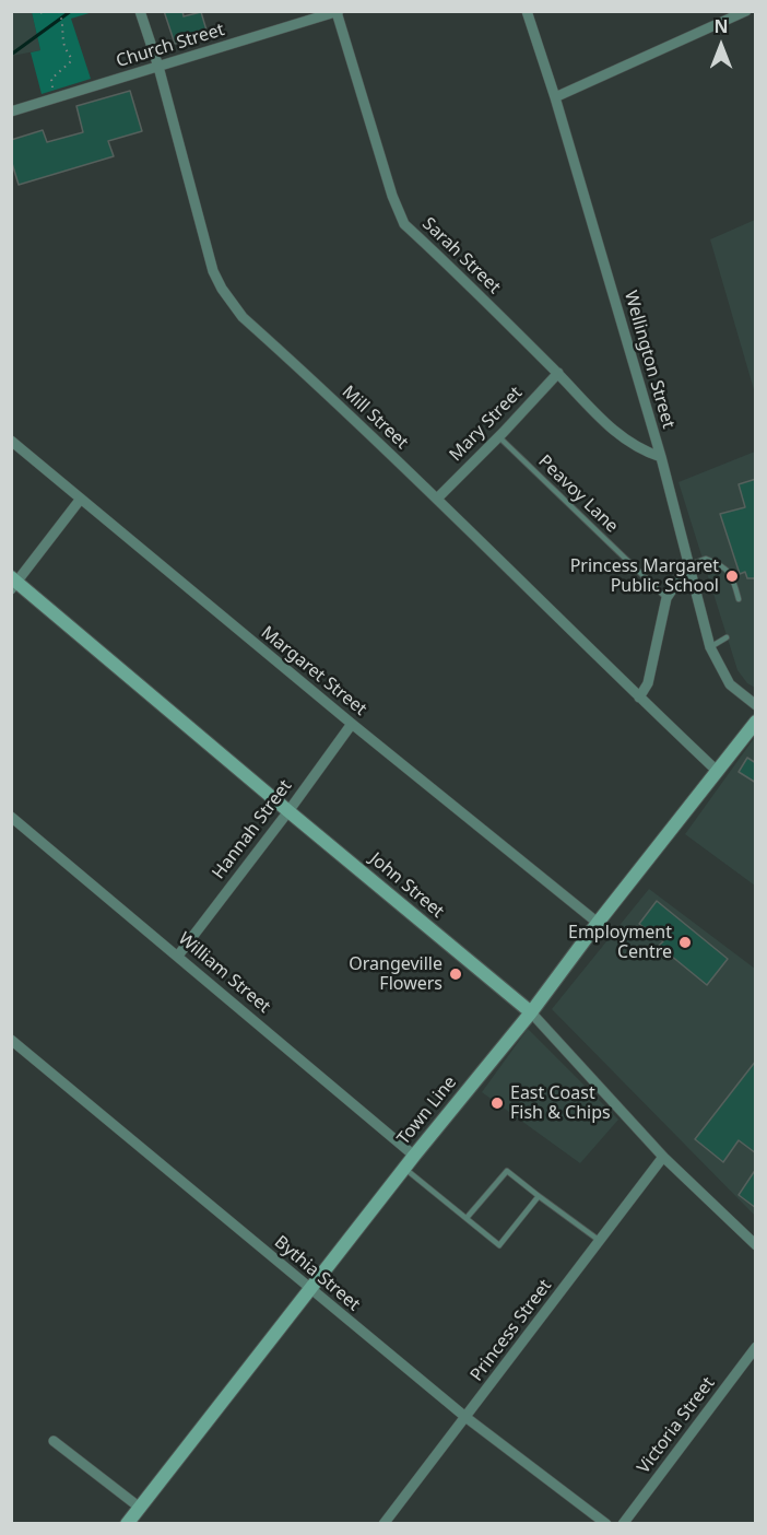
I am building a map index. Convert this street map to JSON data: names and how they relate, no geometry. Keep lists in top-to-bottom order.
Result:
{
  "streets": {
    "main road": ["John Street", "Town Line"],
    "street": [
      "Church Street",
      "Sarah Street",
      "Wellington Street",
      "Mill Street",
      "Mary Street",
      "Margaret Street",
      "Hannah Street",
      "William Street",
      "Bythia Street",
      "Princess Street",
      "Victoria Street"
    ],
    "lane": ["Peavoy Lane"]
  },
  "crossings": [
    ["Church Street", "Sarah Street"],
    ["Church Street", "Mill Street"],
    ["Sarah Street", "Wellington Street"],
    ["Sarah Street", "Mary Street"],
    ["Mill Street", "Mary Street"],
    ["Mill Street", "Town Line"],
    ["Mary Street", "Peavoy Lane"],
    ["Margaret Street", "Hannah Street"],
    ["Margaret Street", "Town Line"],
    ["Hannah Street", "John Street"],
    ["Hannah Street", "William Street"],
    ["John Street", "Town Line"],
    ["John Street", "Princess Street"],
    ["William Street", "Town Line"],
    ["Town Line", "Bythia Street"],
    ["Bythia Street", "Princess Street"]
  ],
  "places": [
    "Princess Margaret Public School",
    "Employment Centre",
    "Orangeville Flowers",
    "East Coast Fish & Chips"
  ],
  "north": "top"
}
